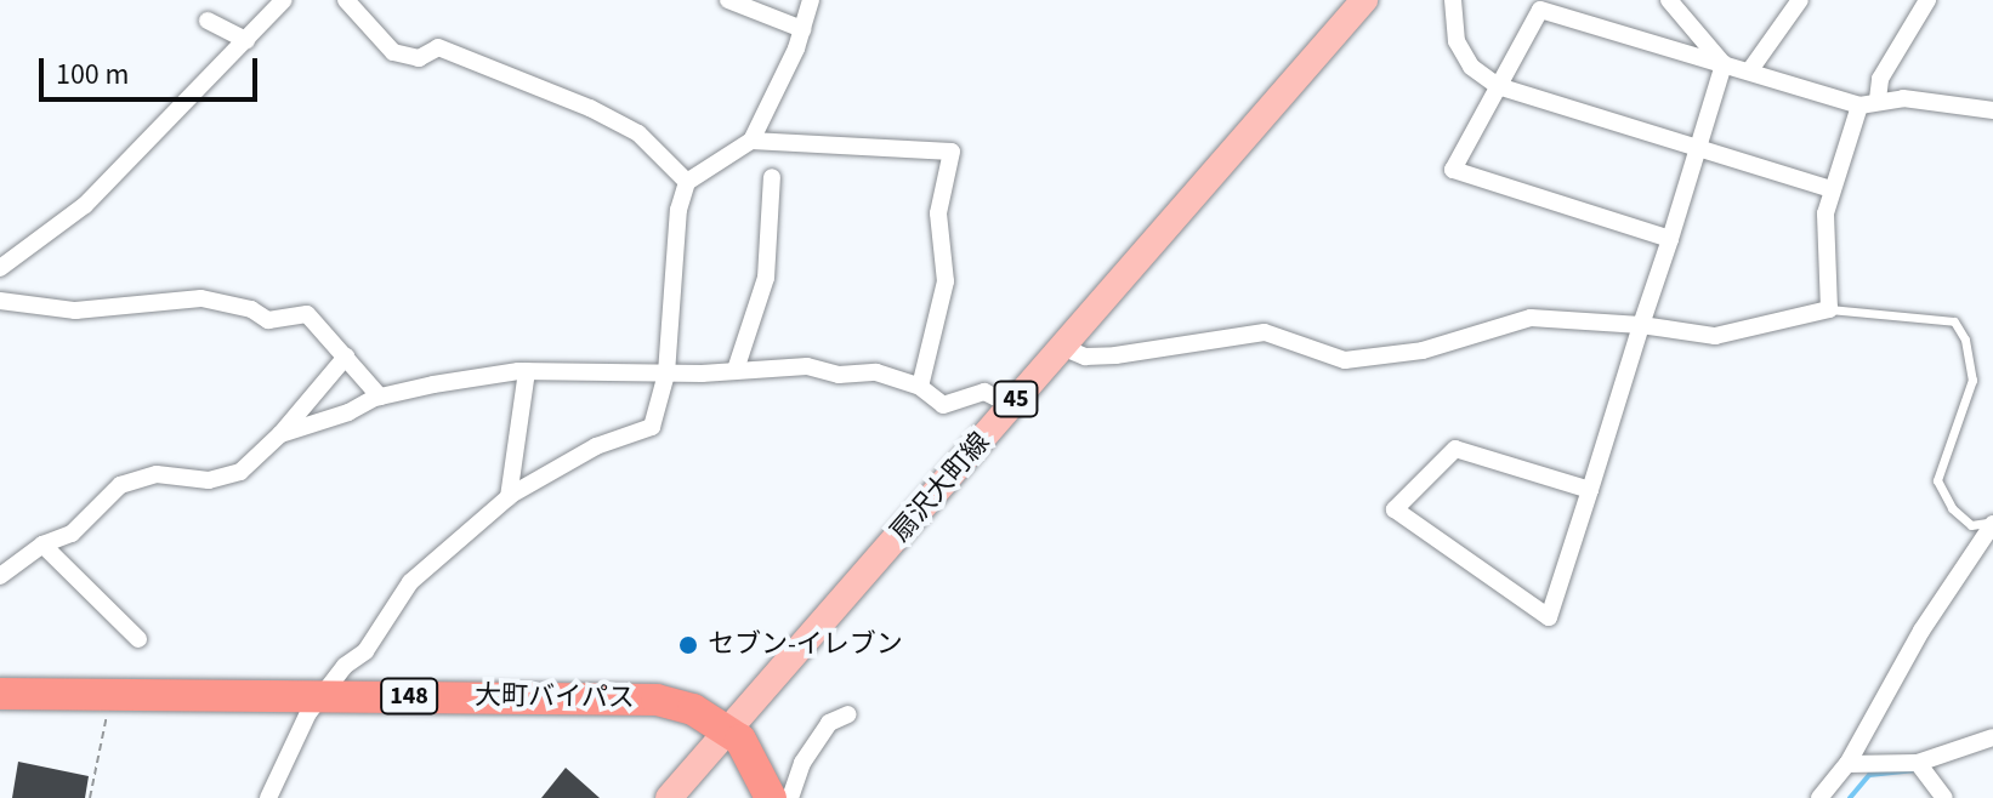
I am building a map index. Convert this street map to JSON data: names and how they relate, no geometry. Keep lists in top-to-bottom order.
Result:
{
  "streets": {
    "highway": ["148", "大町バイパス"],
    "main road": ["45", "扇沢大町線"]
  },
  "crossings": [
    ["扇沢大町線", "大町バイパス"]
  ],
  "places": ["セブン-イレブン"],
  "scale_bar": "100 m"
}
